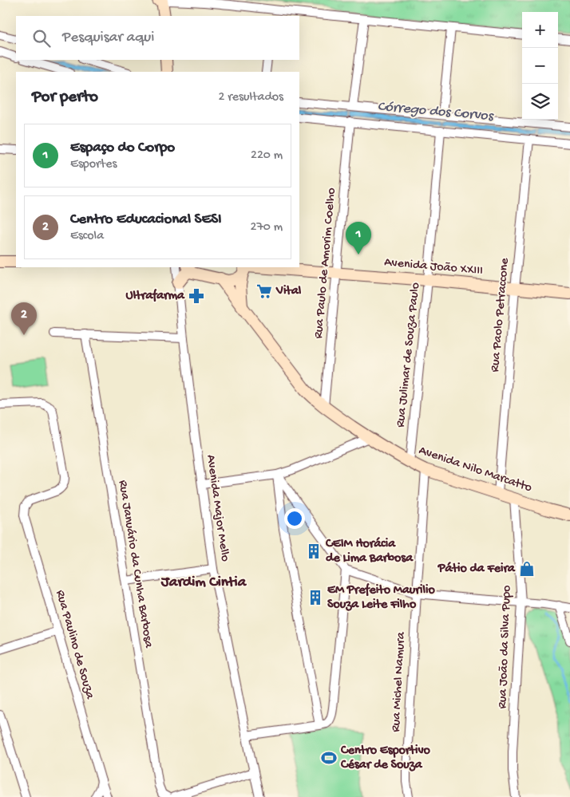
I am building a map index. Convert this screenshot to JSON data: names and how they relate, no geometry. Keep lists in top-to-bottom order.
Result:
{
  "streets": {
    "street": [
      "Rua Paulo de Amorim Coelho",
      "Avenida João XXIII",
      "Rua Paolo Petraccone",
      "Rua Julimar de Souza Paulo",
      "Avenida Nilo Marcatto",
      "Avenida Major Mello",
      "Rua Januário da Cunha Barbosa",
      "Rua Paulino de Souza",
      "Rua João da Silva Pupo",
      "Rua Michel Namura"
    ]
  },
  "crossings": [
    ["Rua Paulo de Amorim Coelho", "Avenida João XXIII"],
    ["Rua Paulo de Amorim Coelho", "Avenida Nilo Marcatto"],
    ["Avenida João XXIII", "Rua Paolo Petraccone"],
    ["Avenida João XXIII", "Rua Julimar de Souza Paulo"],
    ["Avenida João XXIII", "Avenida Nilo Marcatto"],
    ["Rua Paolo Petraccone", "Avenida Nilo Marcatto"],
    ["Rua Julimar de Souza Paulo", "Avenida Nilo Marcatto"],
    ["Avenida Nilo Marcatto", "Rua João da Silva Pupo"],
    ["Avenida Nilo Marcatto", "Rua Michel Namura"]
  ],
  "districts": ["Jardim Cintia"],
  "water": ["Córrego dos Corvos"],
  "places": {
    "supermarket": ["Vital"],
    "pharmacy": ["Ultrafarma"],
    "building": ["CEIM Horácia de Lima Barbosa", "EM Prefeito Maurilio Souza Leite Filho"],
    "shop": ["Pátio da Feira"],
    "sports": ["Centro Esportivo César de Souza"]
  },
  "page": {
    "map_buttons": ["+", "−"],
    "search": "Pesquisar aqui",
    "heading": ["Por perto", "2 resultados"],
    "list": [
      {
        "mark": "1",
        "name": "Espaço do Corpo",
        "note": "Esportes",
        "value": "220 m"
      },
      {
        "mark": "2",
        "name": "Centro Educacional SESI",
        "note": "Escola",
        "value": "270 m"
      }
    ],
    "pins": ["1", "2"]
  }
}
